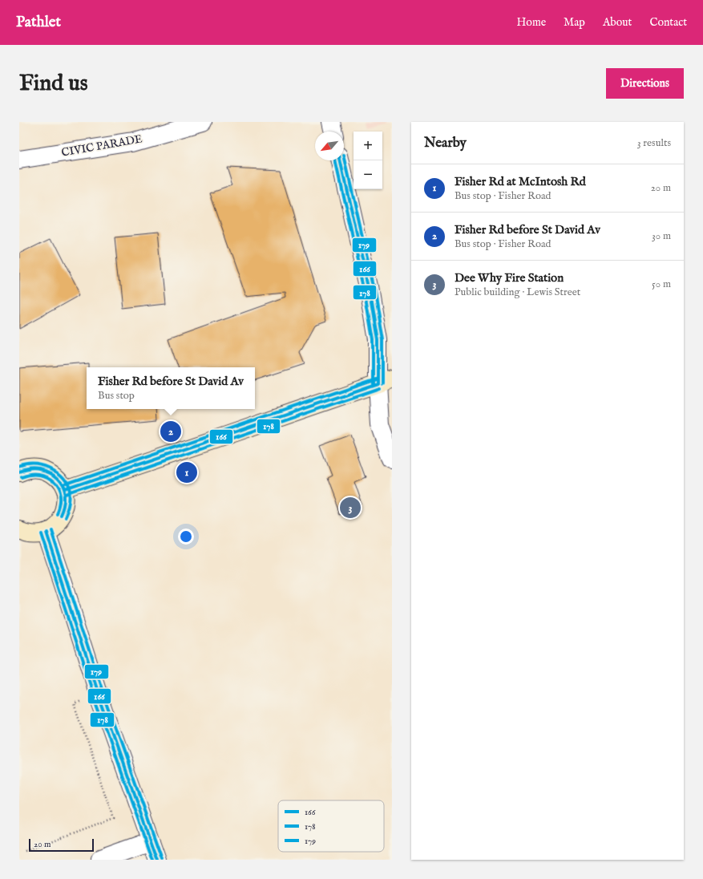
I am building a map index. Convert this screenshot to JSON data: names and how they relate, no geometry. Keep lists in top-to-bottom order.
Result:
{
  "streets": {
    "street": ["CIVIC PARADE"]
  },
  "lines": ["transit line 179", "transit line 166", "transit line 178"],
  "legend": ["166", "178", "179"],
  "scale_bar": "20 m",
  "north": "bottom left",
  "page": {
    "header": "Pathlet",
    "nav": [
      "Home",
      "Map",
      "About",
      "Contact"
    ],
    "buttons": "Directions",
    "title": "Find us",
    "heading": ["Nearby", "3 results"],
    "map_buttons": ["+", "−"],
    "list": [
      {
        "mark": "1",
        "name": "Fisher Rd at McIntosh Rd",
        "note": "Bus stop · Fisher Road",
        "value": "20 m"
      },
      {
        "mark": "2",
        "name": "Fisher Rd before St David Av",
        "note": "Bus stop · Fisher Road",
        "value": "30 m"
      },
      {
        "mark": "3",
        "name": "Dee Why Fire Station",
        "note": "Public building · Lewis Street",
        "value": "50 m"
      }
    ],
    "popup": ["Fisher Rd before St David Av", "Bus stop"],
    "pins": ["2", "1", "3"],
    "scale": "20 m"
  }
}
